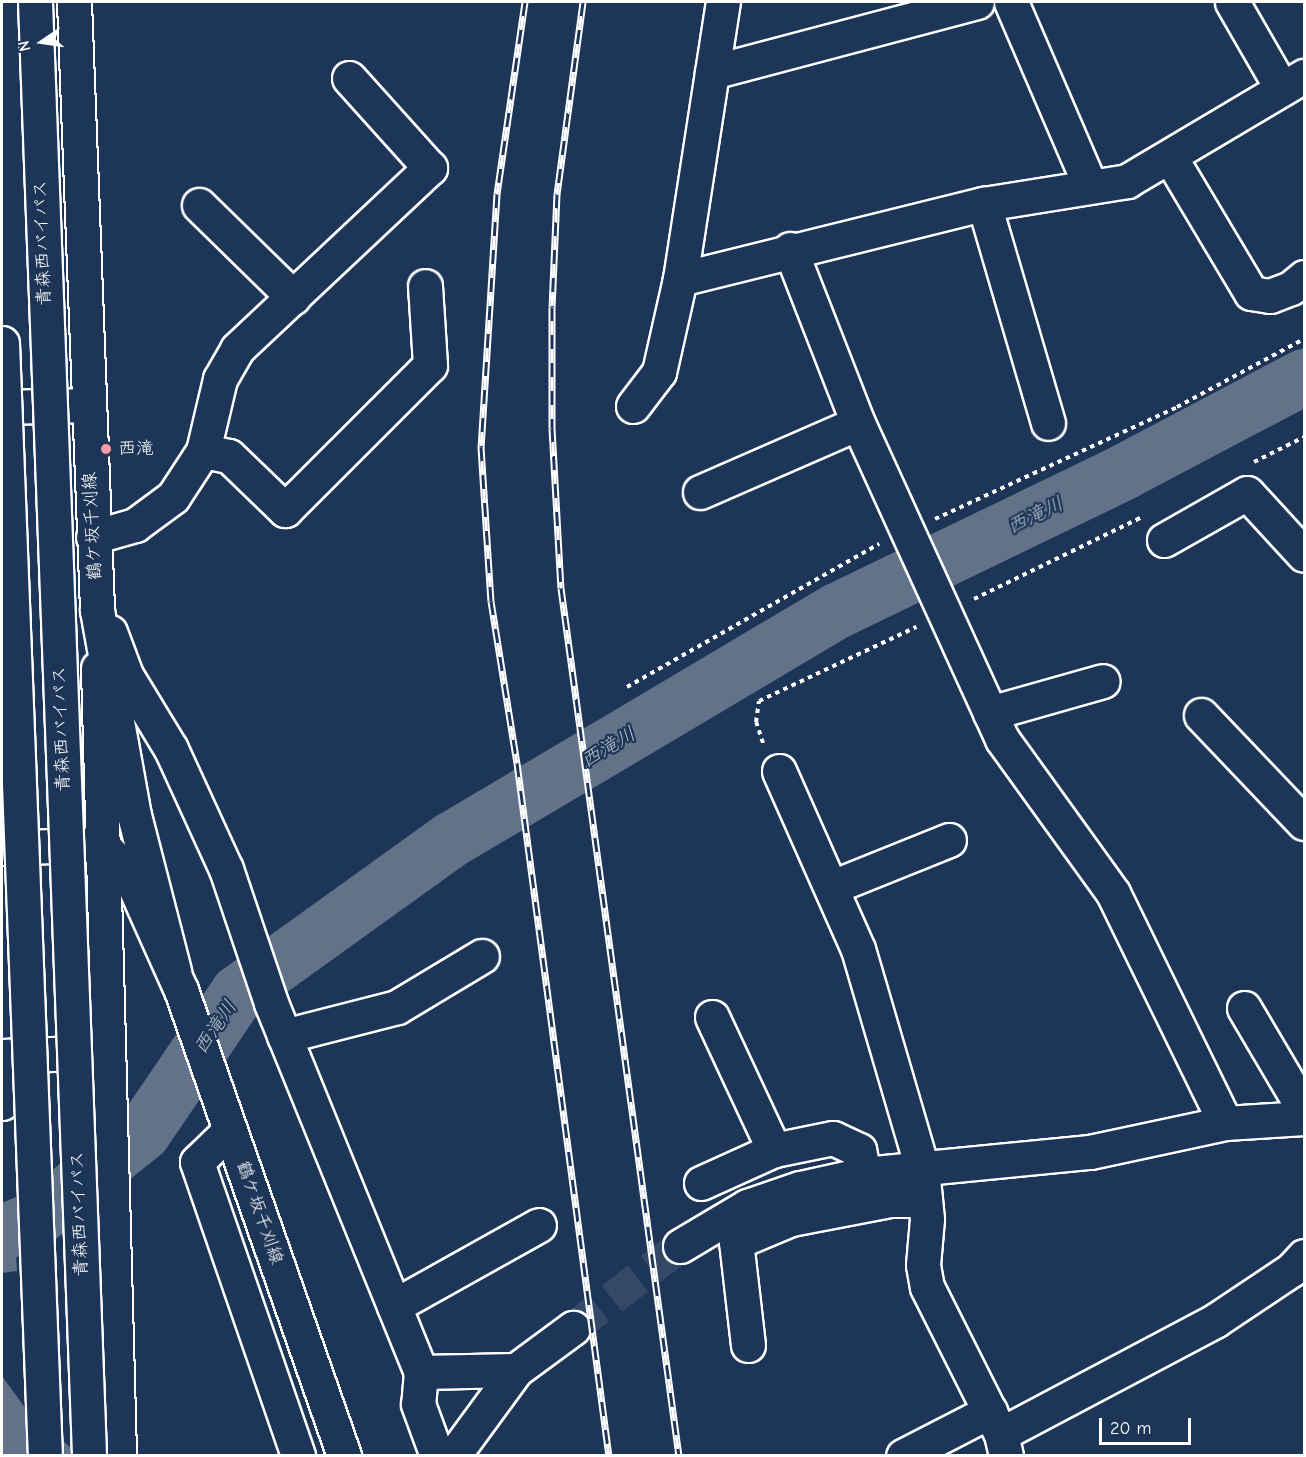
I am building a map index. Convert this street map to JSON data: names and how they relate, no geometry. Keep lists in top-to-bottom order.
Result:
{
  "streets": {
    "main road": ["青森西バイパス", "鶴ケ坂千刈線"]
  },
  "water": ["西滝川"],
  "places": ["西滝"],
  "scale_bar": "20 m",
  "north": "left"
}
